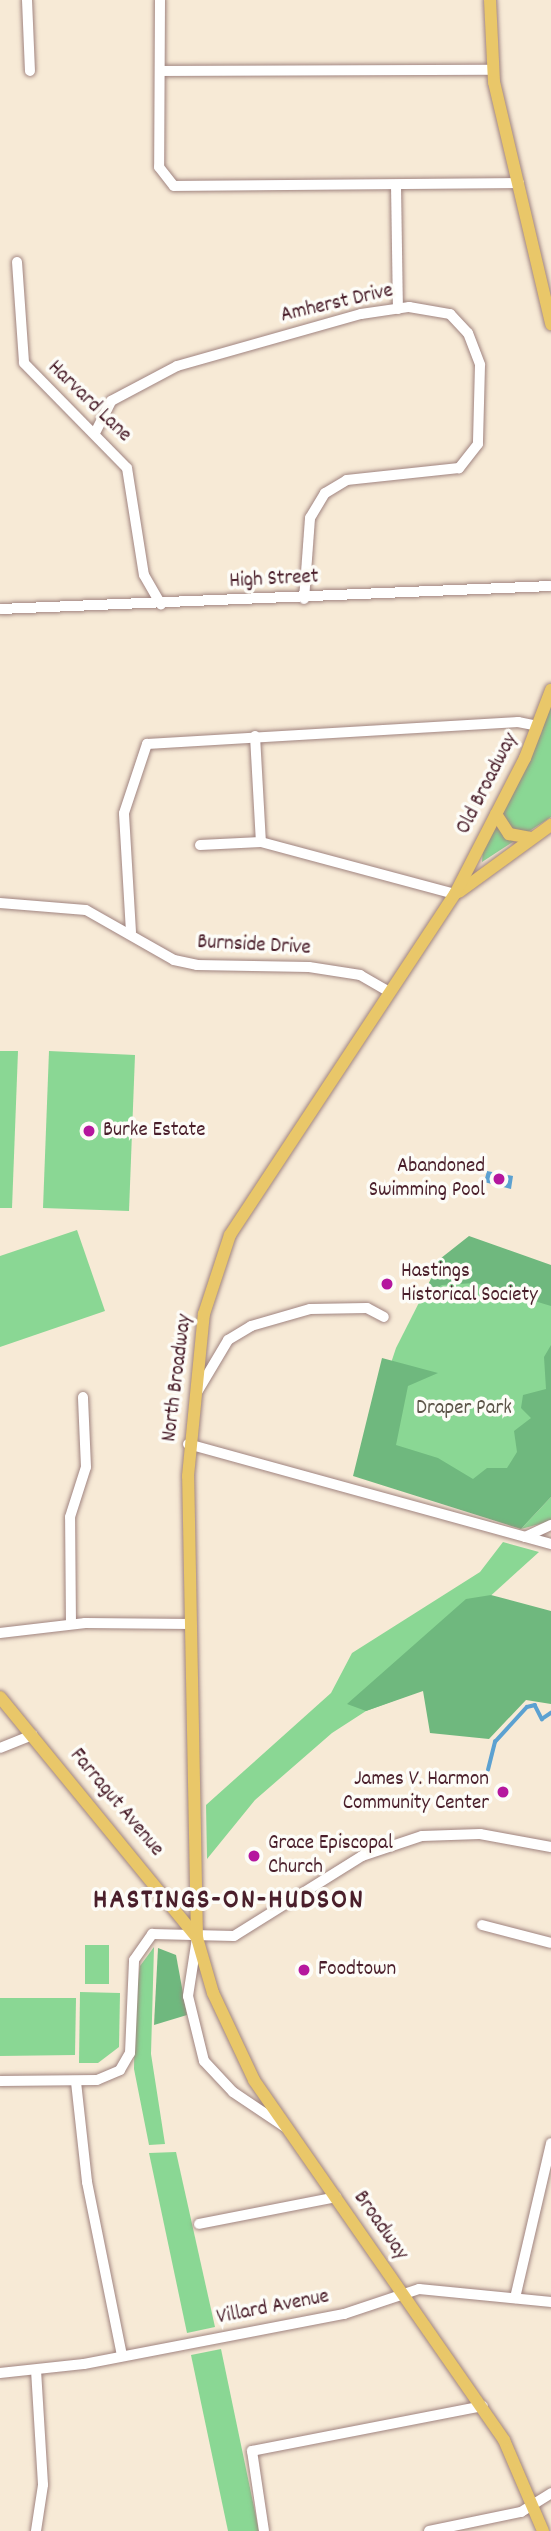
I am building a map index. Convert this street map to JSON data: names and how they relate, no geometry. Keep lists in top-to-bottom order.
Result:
{
  "streets": {
    "main road": [
      "Old Broadway",
      "North Broadway",
      "Farragut Avenue",
      "Broadway"
    ],
    "street": [
      "Amherst Drive",
      "Harvard Lane",
      "High Street",
      "Burnside Drive",
      "Villard Avenue"
    ]
  },
  "crossings": [
    ["Amherst Drive", "Harvard Lane"],
    ["Amherst Drive", "High Street"],
    ["Harvard Lane", "High Street"],
    ["Old Broadway", "North Broadway"],
    ["Burnside Drive", "North Broadway"],
    ["North Broadway", "Farragut Avenue"],
    ["North Broadway", "Broadway"],
    ["Farragut Avenue", "Broadway"],
    ["Broadway", "Villard Avenue"]
  ],
  "districts": ["HASTINGS-ON-HUDSON"],
  "parks": ["Draper Park"],
  "places": [
    "Burke Estate",
    "Abandoned Swimming Pool",
    "Hastings Historical Society",
    "James V. Harmon Community Center",
    "Grace Episcopal Church",
    "Foodtown"
  ]
}
